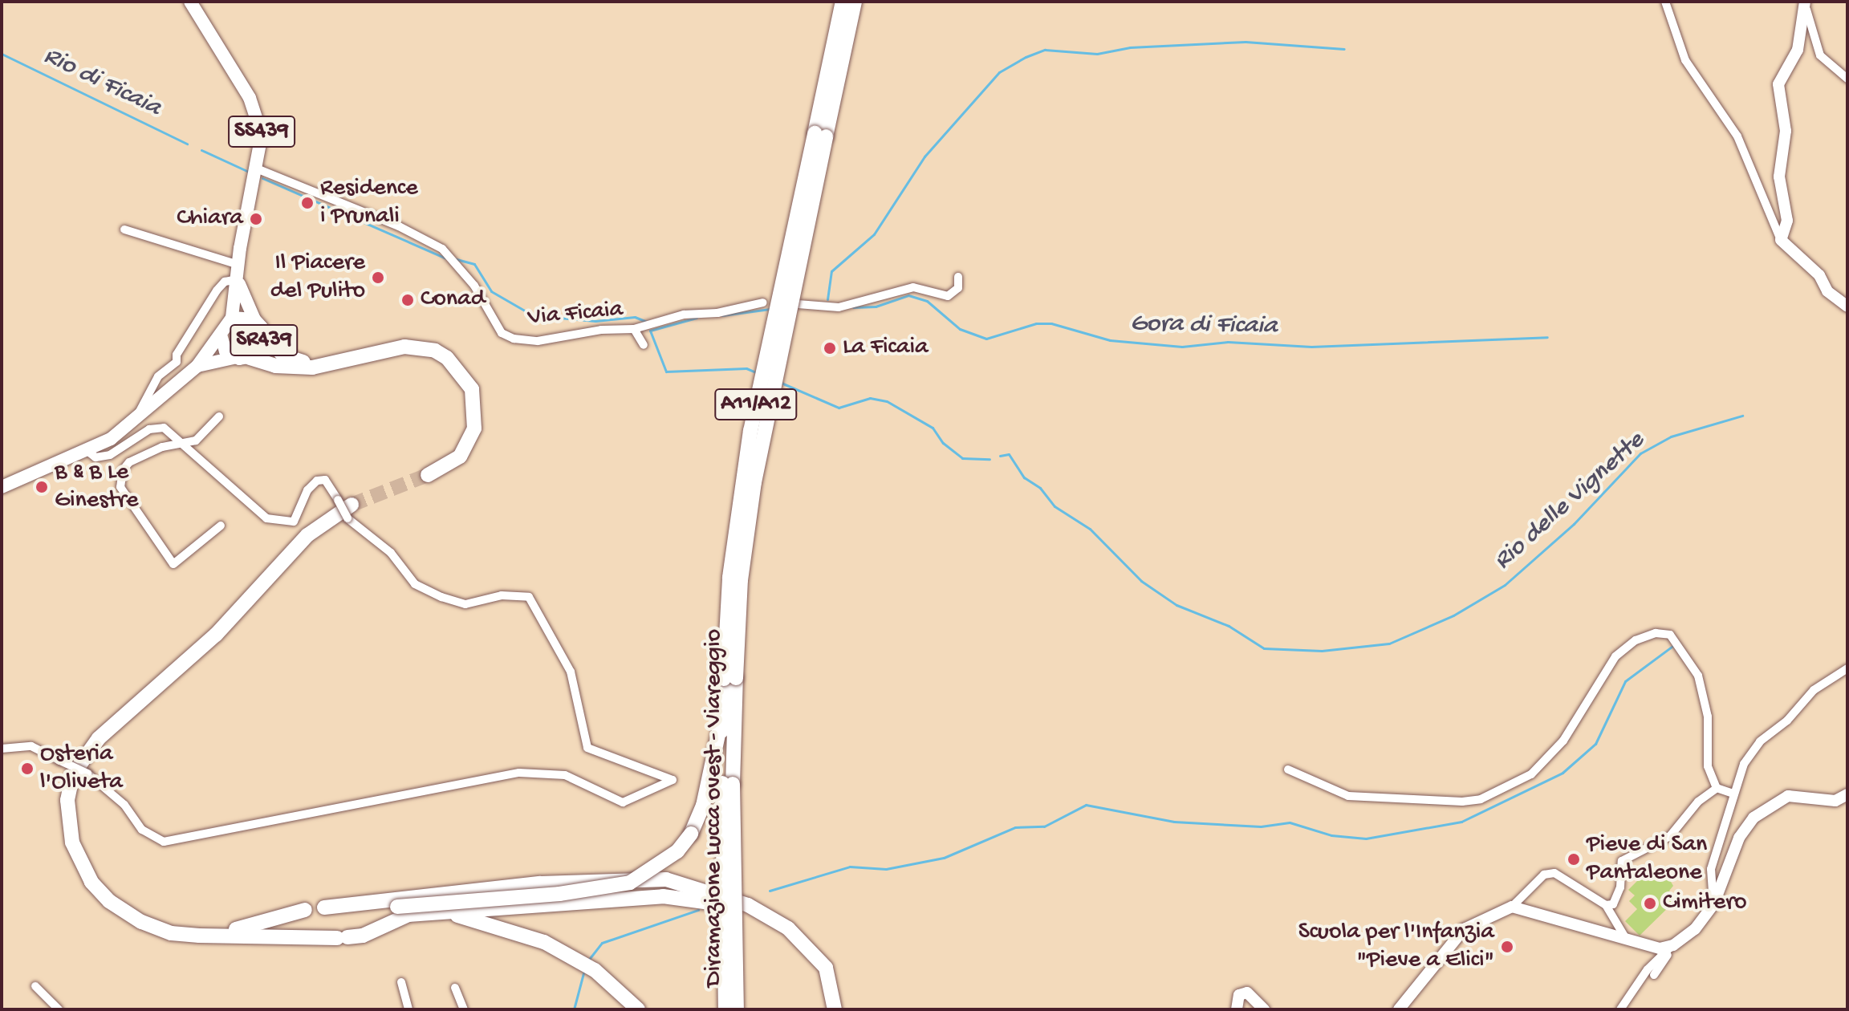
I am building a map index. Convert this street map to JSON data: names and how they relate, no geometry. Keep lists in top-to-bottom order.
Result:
{
  "streets": {
    "highway": ["A11/A12", "Diramazione Lucca ovest - Viareggio"],
    "main road": ["SS439", "SR439"],
    "street": ["Via Ficaia"]
  },
  "crossings": [
    ["SS439", "Via Ficaia"],
    ["SS439", "SR439"]
  ],
  "water": ["Rio di Ficaia", "Gora di Ficaia", "Rio delle Vignette"],
  "places": [
    "Residence i Prunali",
    "Chiara",
    "Il Piacere del Pulito",
    "Conad",
    "La Ficaia",
    "B & B Le Ginestre",
    "Osteria l'Oliveta",
    "Pieve di San Pantaleone",
    "Cimitero",
    "Scuola per l'Infanzia \"Pieve a Elici\""
  ]
}
